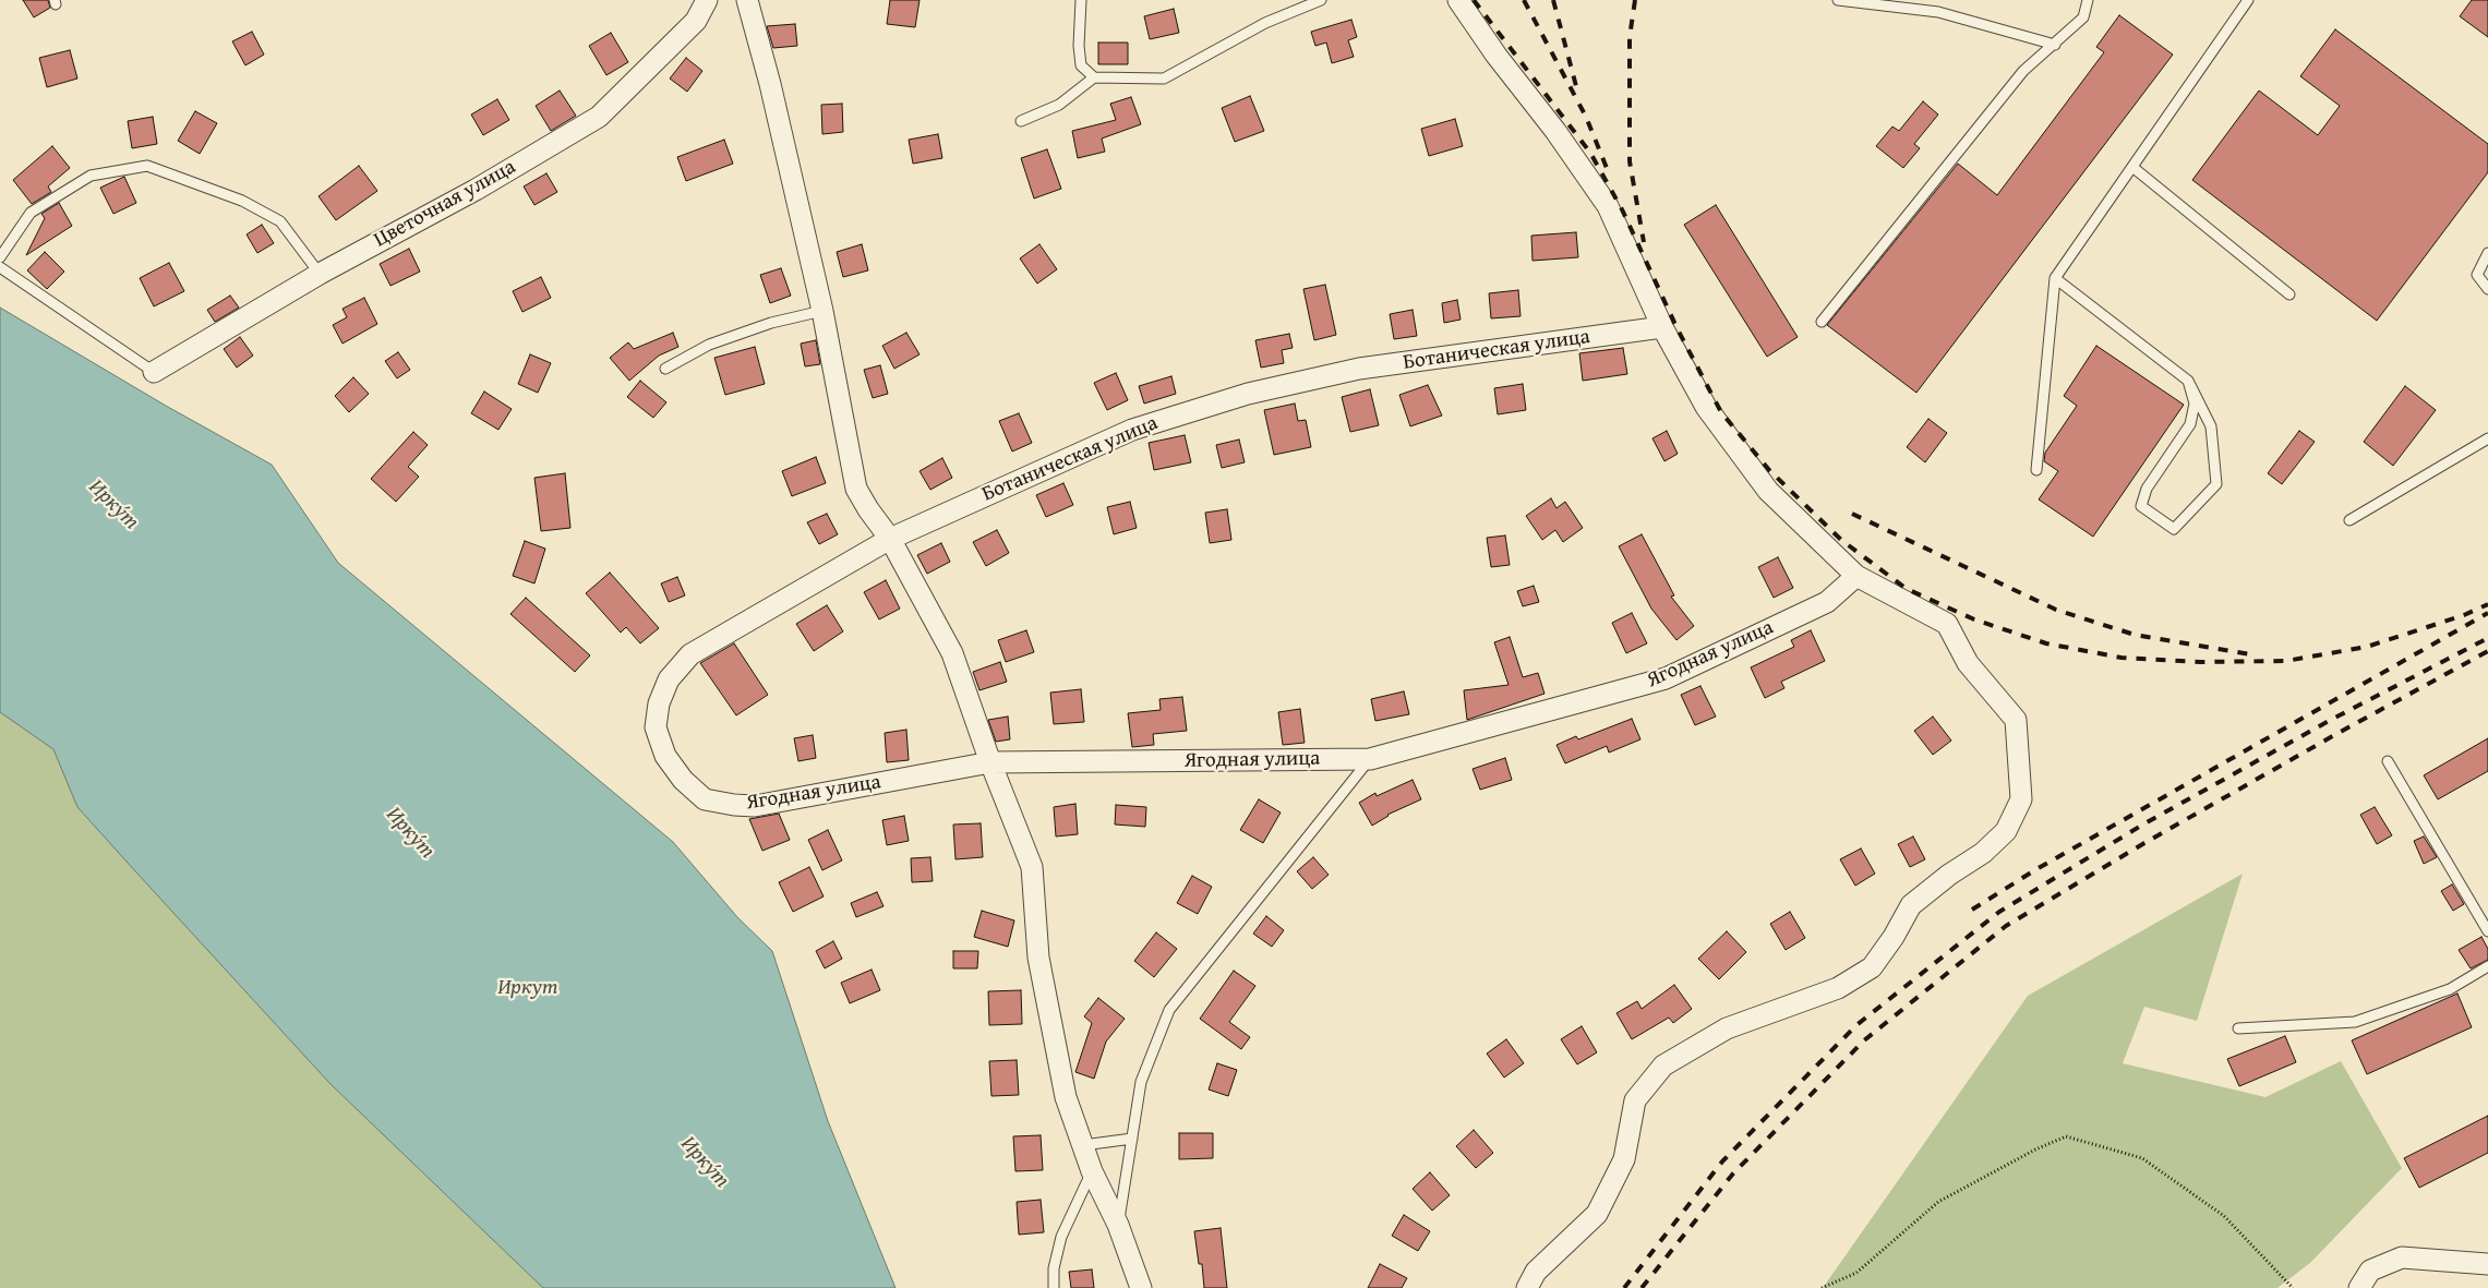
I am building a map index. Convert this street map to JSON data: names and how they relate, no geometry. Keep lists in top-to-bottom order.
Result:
{
  "streets": {
    "street": ["Цветочная улица", "Ботаническая улица", "Ягодная улица"]
  },
  "crossings": [
    ["Ботаническая улица", "Ягодная улица"]
  ],
  "water": ["Ирку́т", "Иркут"]
}
